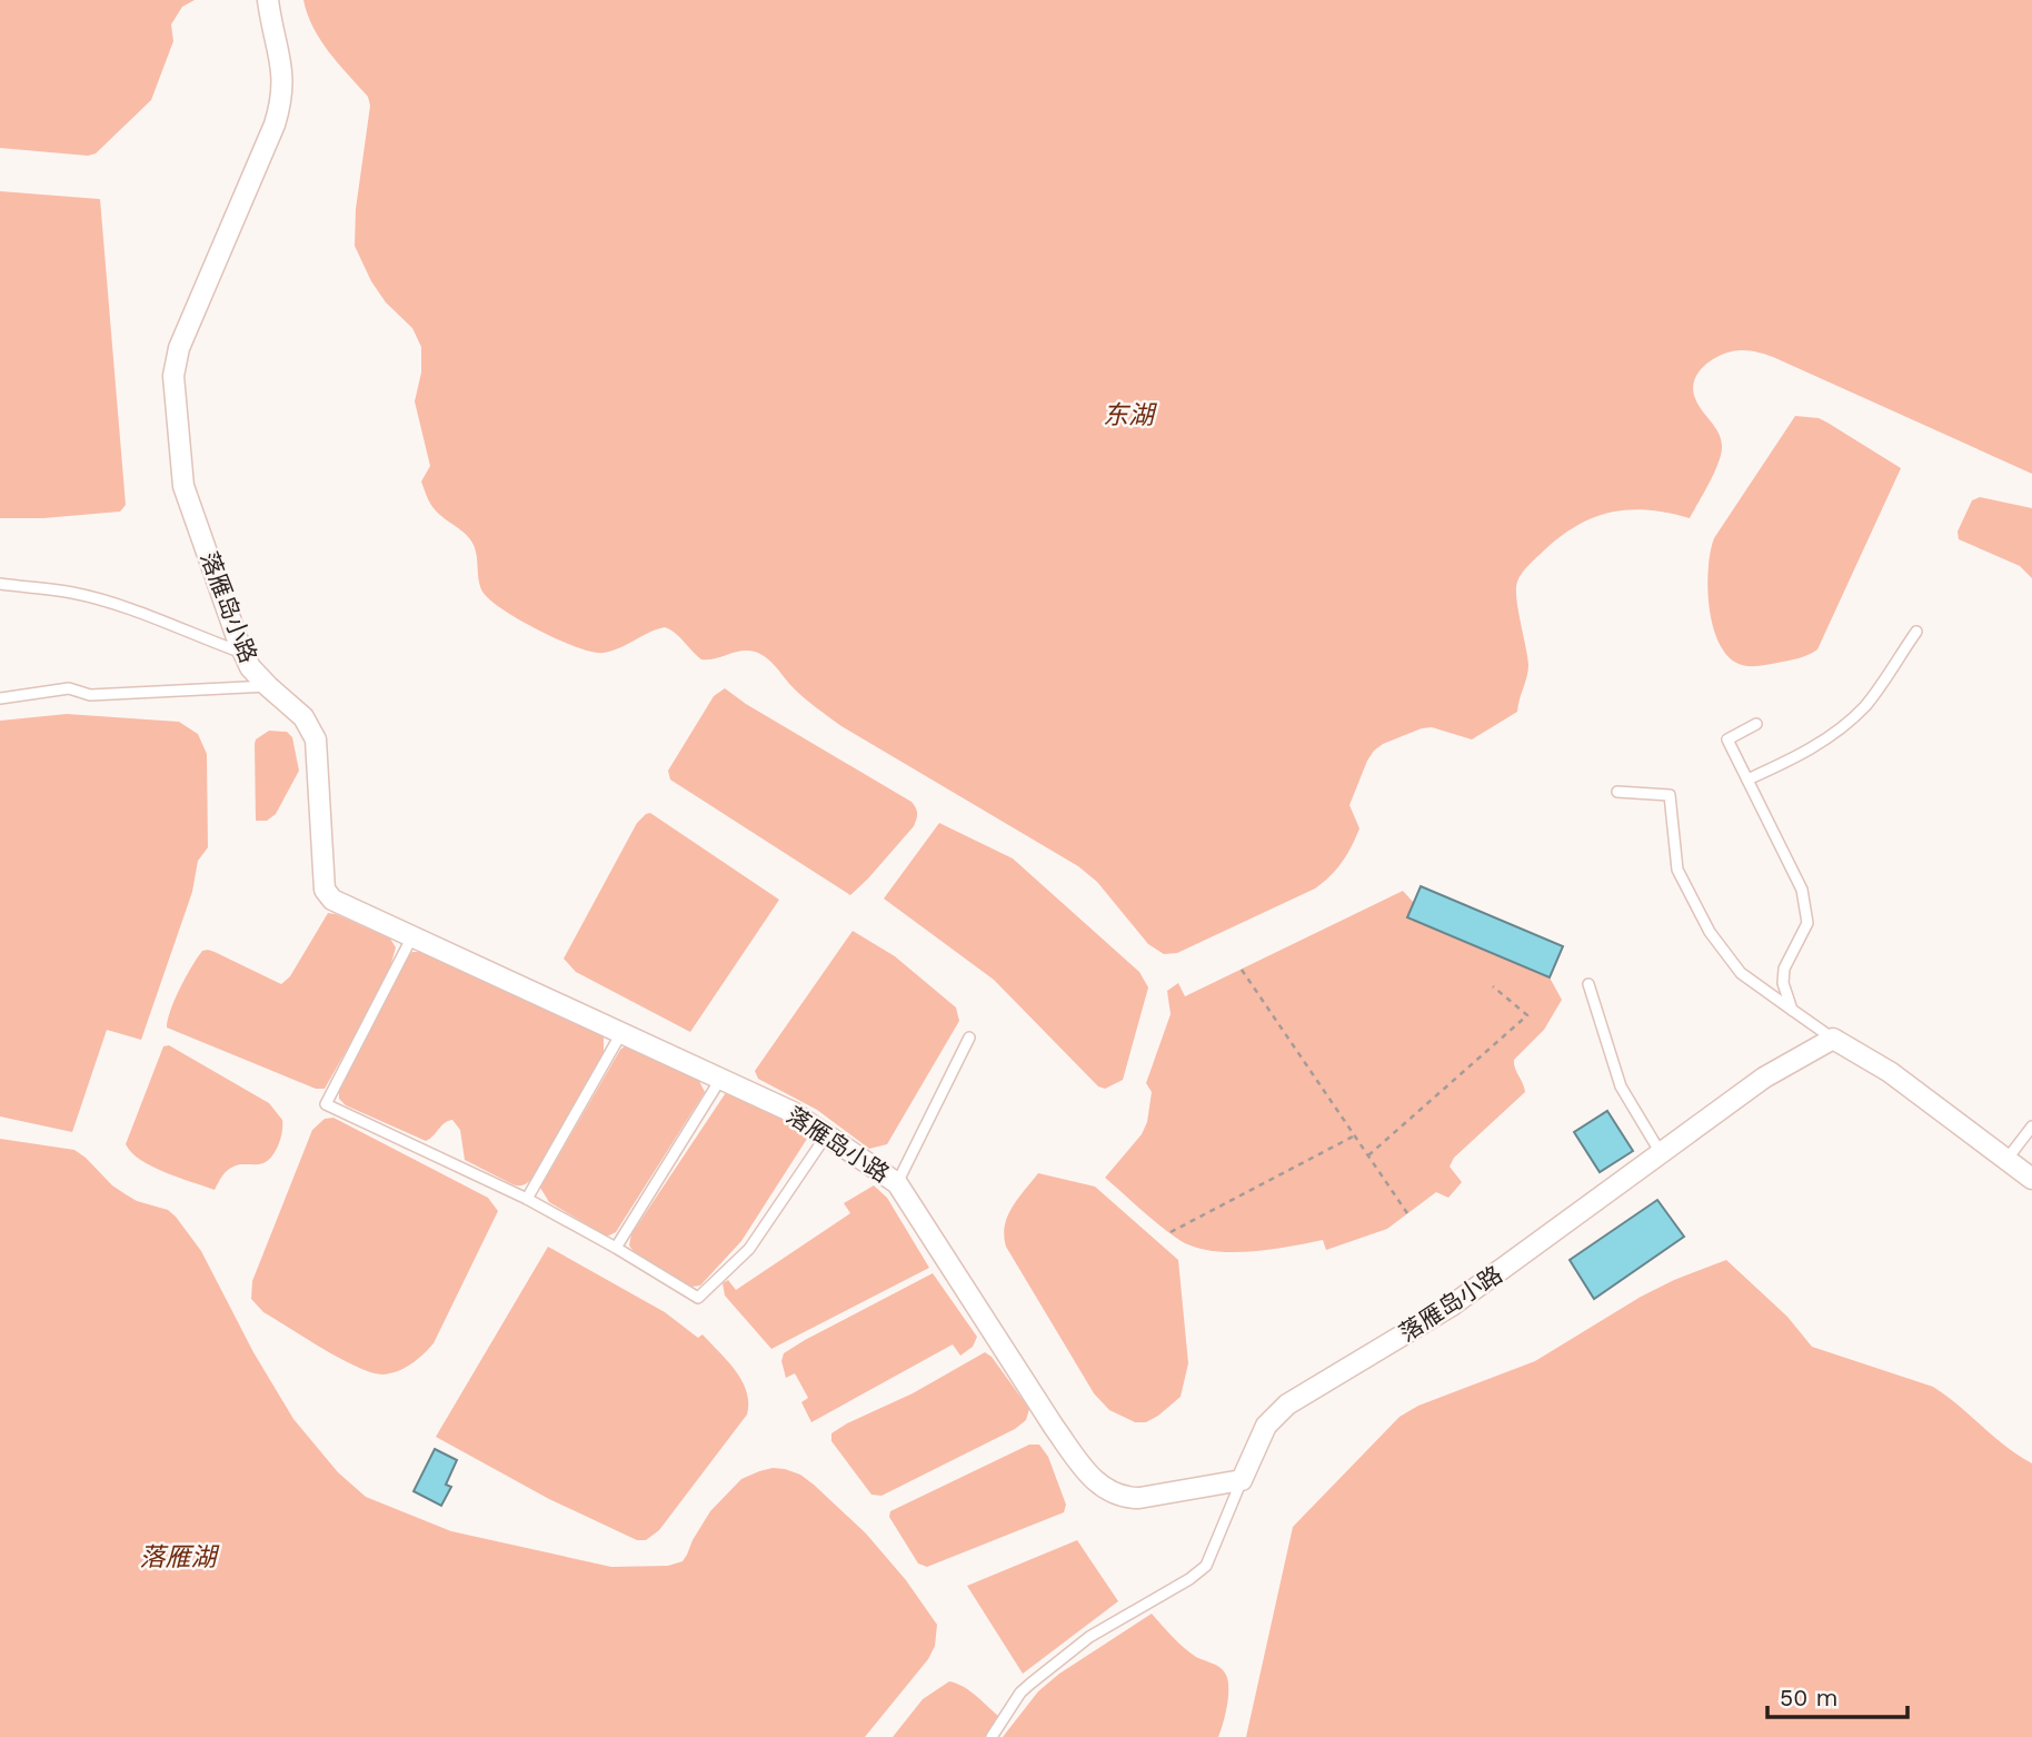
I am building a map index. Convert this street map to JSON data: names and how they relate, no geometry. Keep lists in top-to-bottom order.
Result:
{
  "streets": {
    "street": ["落雁岛小路"]
  },
  "water": ["东湖", "落雁湖"],
  "scale_bar": "50 m"
}
